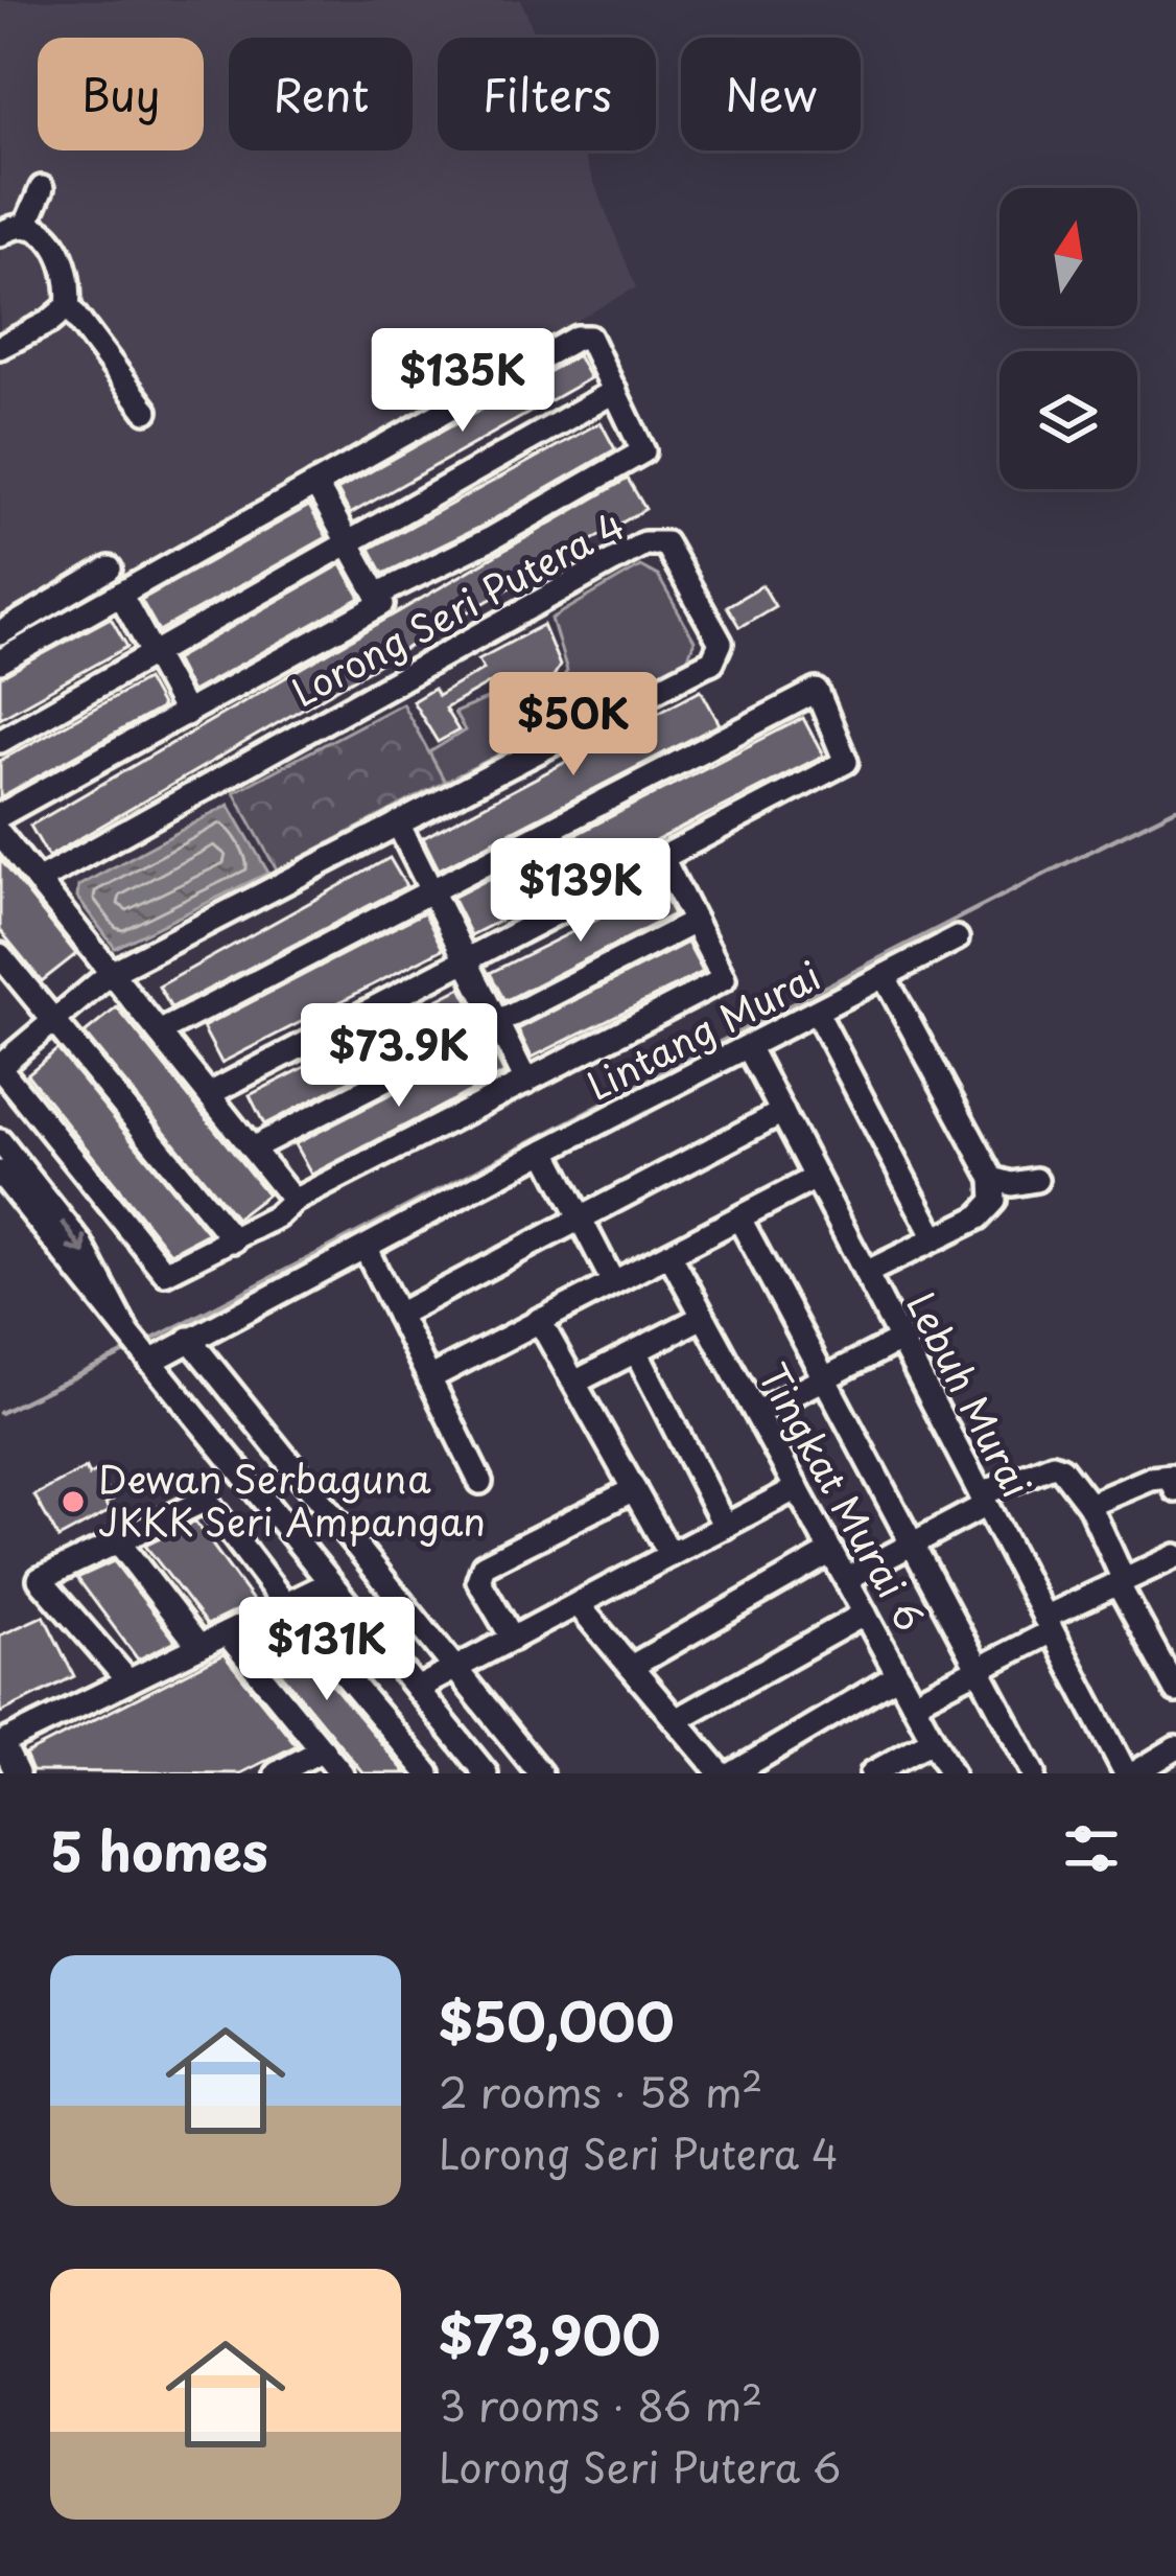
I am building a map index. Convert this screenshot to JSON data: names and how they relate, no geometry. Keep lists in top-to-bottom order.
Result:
{
  "streets": {
    "street": [
      "Lorong Seri Putera 4",
      "Lintang Murai",
      "Lebuh Murai",
      "Tingkat Murai 6"
    ]
  },
  "crossings": [
    ["Lintang Murai", "Lebuh Murai"]
  ],
  "places": ["Dewan Serbaguna JKKK Seri Ampangan"],
  "north": "top",
  "page": {
    "chip": [
      "Buy",
      "Rent",
      "Filters",
      "New"
    ],
    "price": [
      "$135K",
      "$50K",
      "$139K",
      "$73.9K",
      "$131K"
    ],
    "heading": "5 homes",
    "list": [
      {
        "name": "$50,000",
        "note": "2 rooms · 58 m² · Lorong Seri Putera 4"
      },
      {
        "name": "$73,900",
        "note": "3 rooms · 86 m² · Lorong Seri Putera 6"
      }
    ]
  }
}
